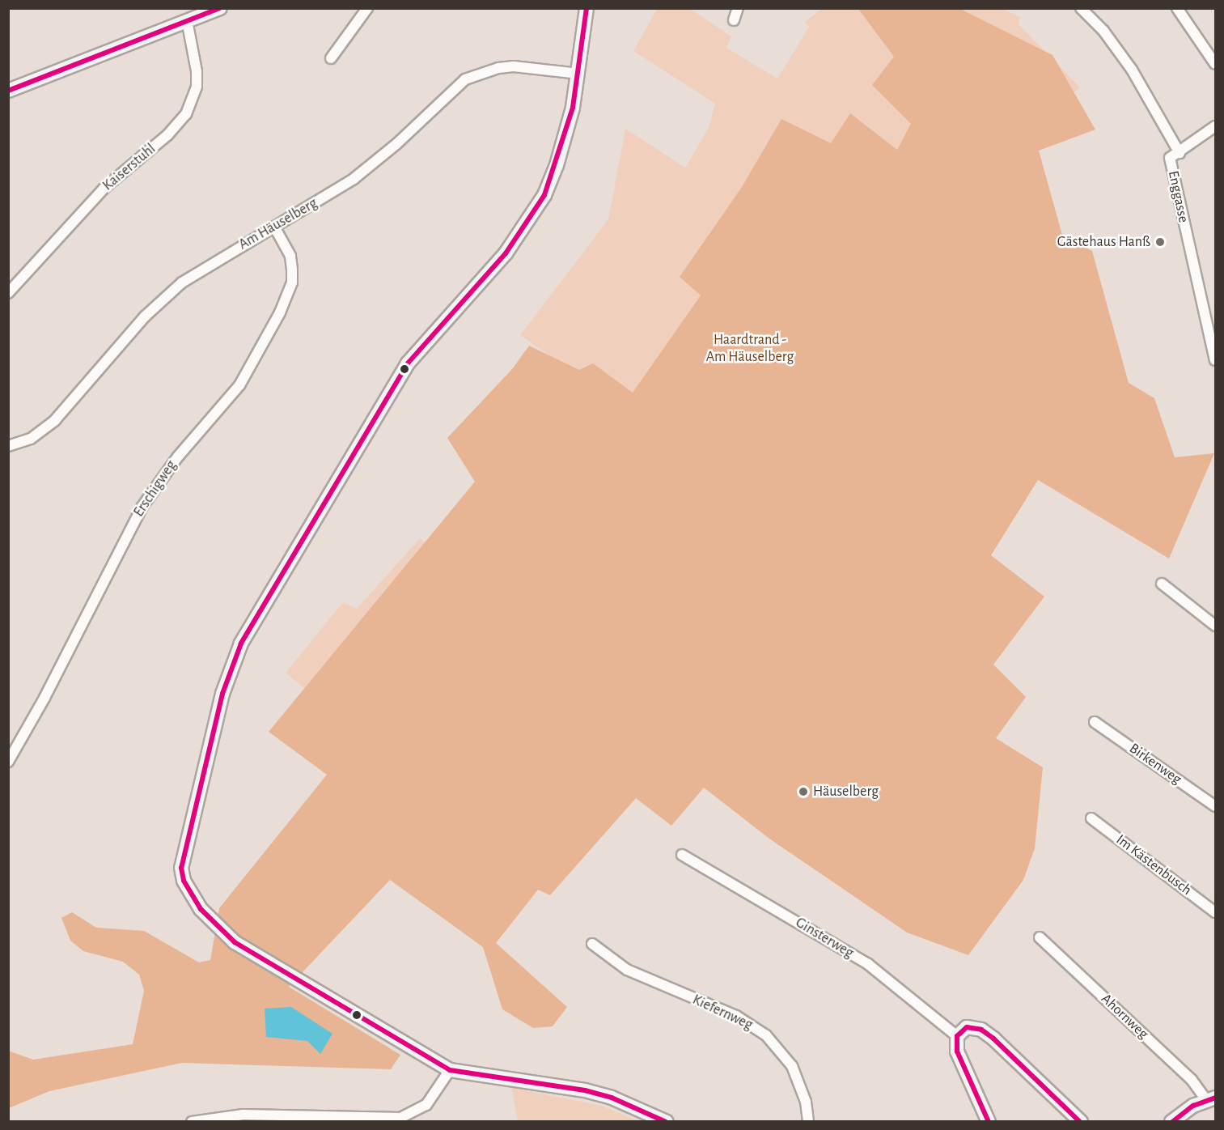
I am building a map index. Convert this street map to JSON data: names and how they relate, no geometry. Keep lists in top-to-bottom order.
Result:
{
  "streets": {
    "street": [
      "Kaiserstuhl",
      "Enggasse",
      "Am Häuselberg",
      "Erschigweg",
      "Birkenweg",
      "Im Kästenbusch",
      "Ginsterweg",
      "Kiefernweg",
      "Ahornweg"
    ]
  },
  "crossings": [
    ["Am Häuselberg", "Erschigweg"]
  ],
  "parks": ["Haardtrand - Am Häuselberg"],
  "places": ["Gästehaus Hanß", "Häuselberg"]
}
